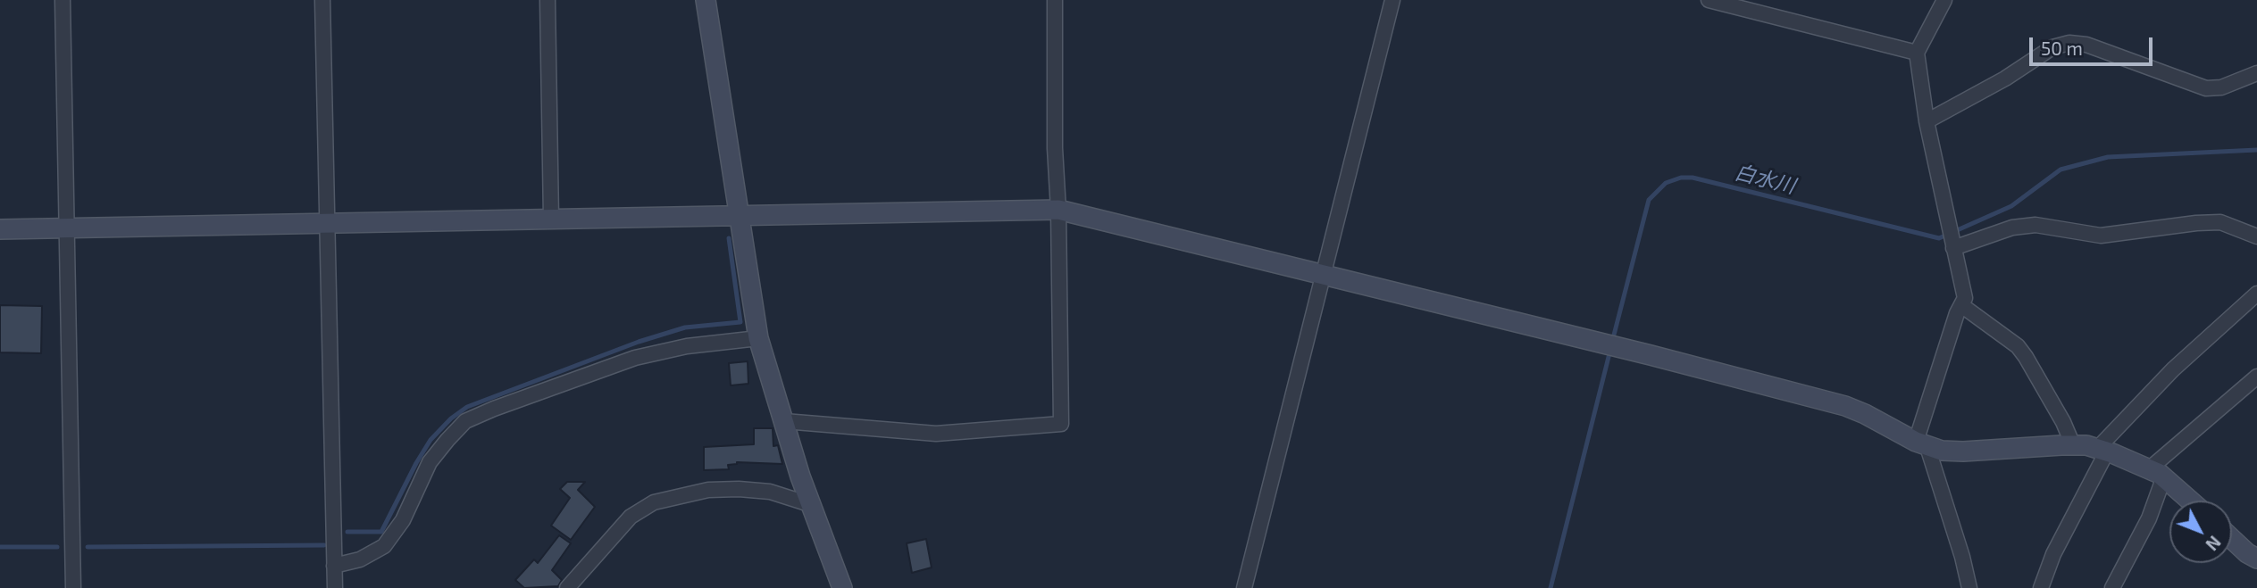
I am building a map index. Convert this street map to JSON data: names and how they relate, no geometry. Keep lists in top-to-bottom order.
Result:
{
  "water": ["白水川"],
  "scale_bar": "50 m",
  "north": "bottom right"
}
